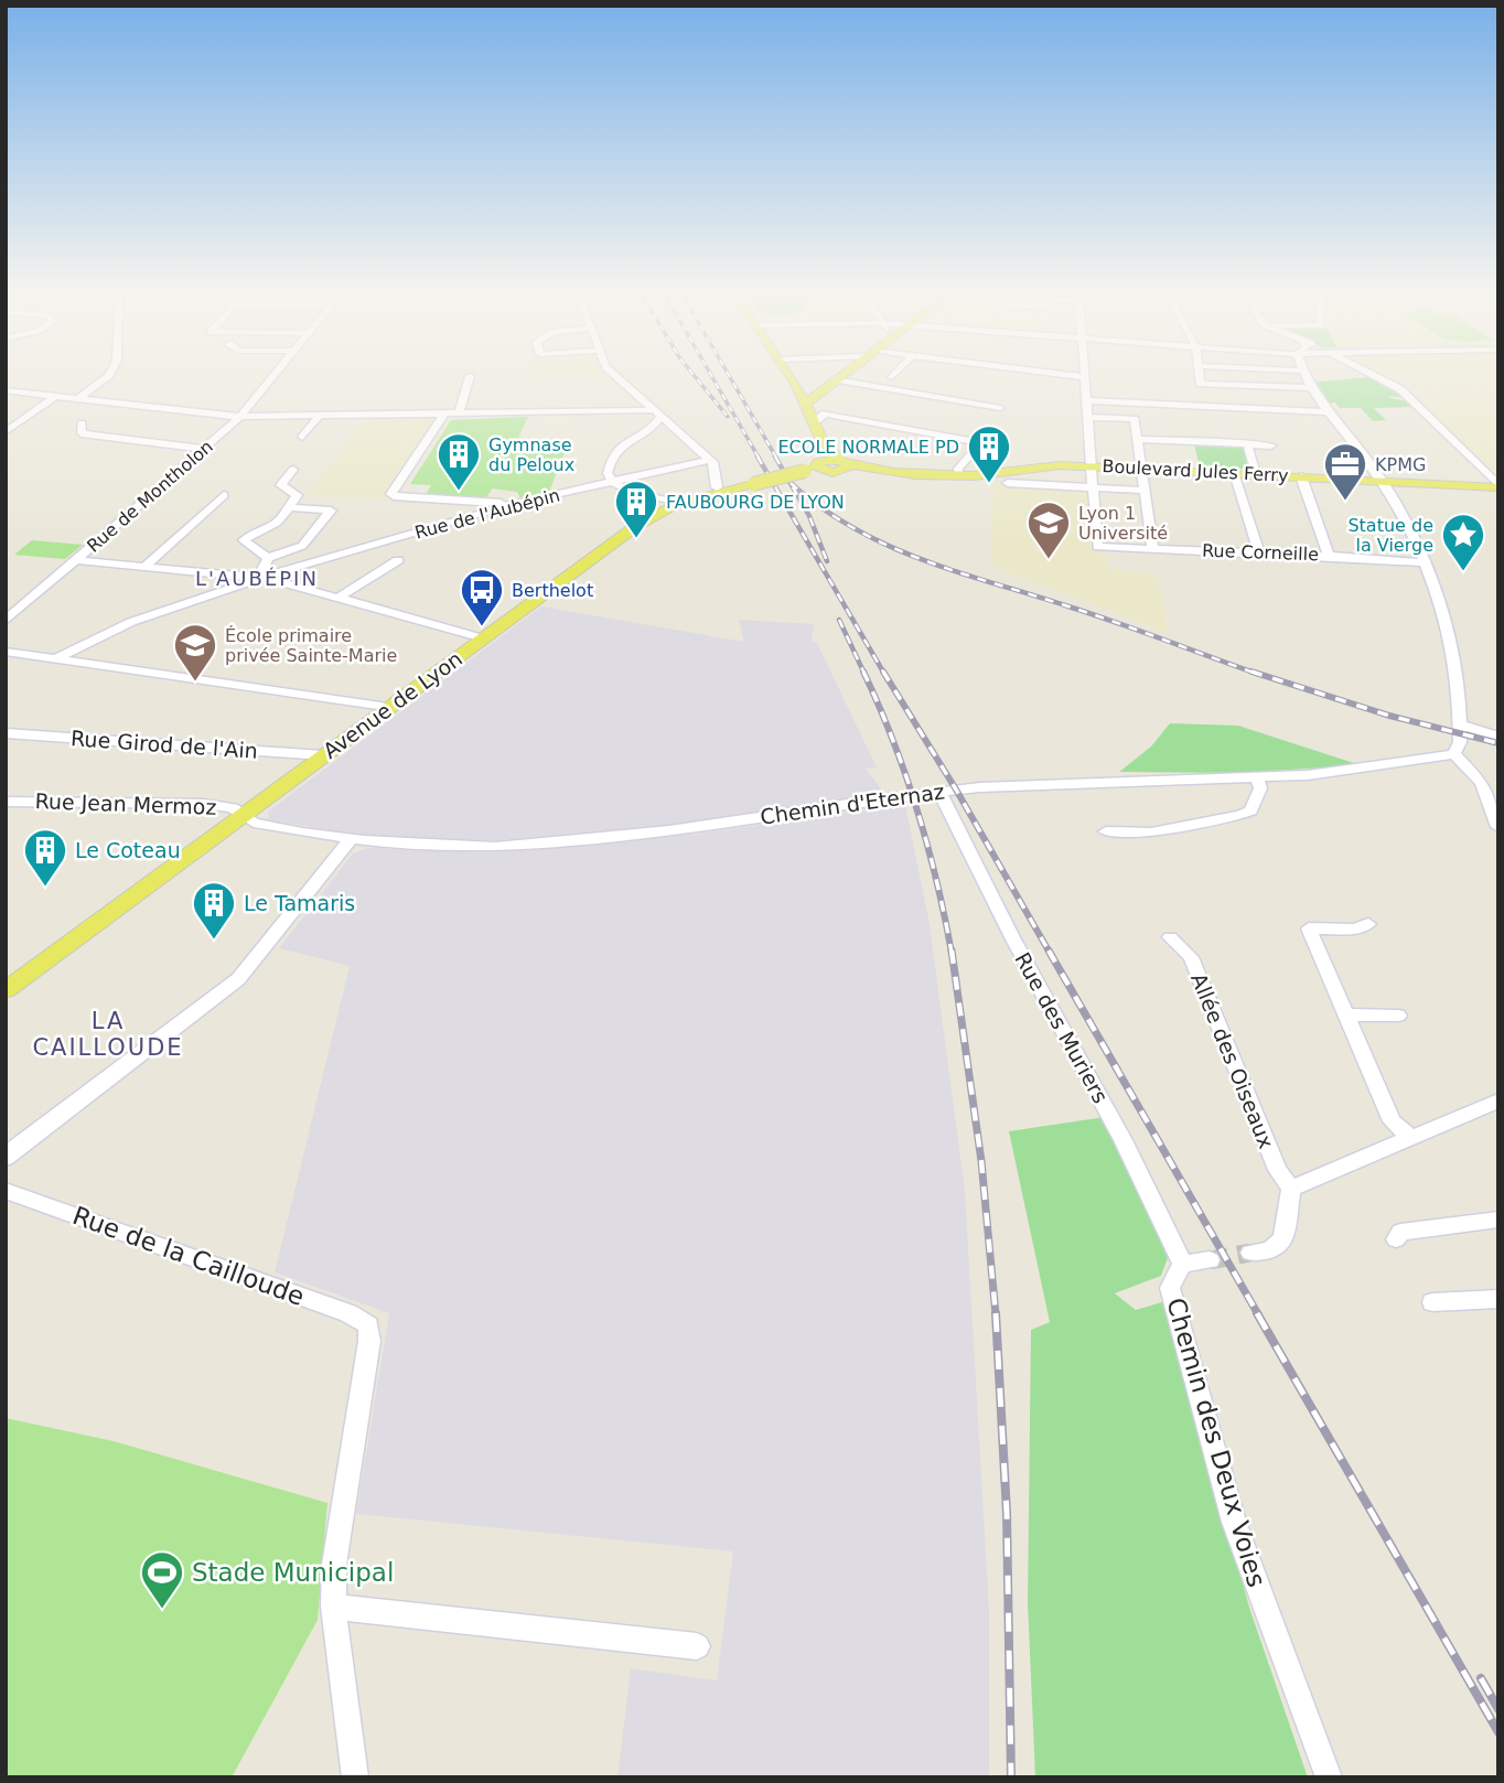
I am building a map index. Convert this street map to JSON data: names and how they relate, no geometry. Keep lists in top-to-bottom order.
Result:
{
  "streets": {
    "main road": ["Boulevard Jules Ferry", "Avenue de Lyon"],
    "street": [
      "Rue de Montholon",
      "Rue de l'Aubépin",
      "Rue Corneille",
      "Rue Girod de l'Ain",
      "Rue Jean Mermoz",
      "Chemin d'Eternaz",
      "Rue des Muriers",
      "Allée des Oiseaux",
      "Rue de la Cailloude",
      "Chemin des Deux Voies"
    ]
  },
  "crossings": [
    ["Boulevard Jules Ferry", "Avenue de Lyon"],
    ["Avenue de Lyon", "Rue Girod de l'Ain"],
    ["Avenue de Lyon", "Rue Jean Mermoz"],
    ["Avenue de Lyon", "Chemin d'Eternaz"],
    ["Rue Jean Mermoz", "Chemin d'Eternaz"],
    ["Chemin d'Eternaz", "Rue des Muriers"],
    ["Rue des Muriers", "Chemin des Deux Voies"]
  ],
  "districts": ["L'AUBÉPIN", "LA CAILLOUDE"],
  "places": {
    "building": [
      "ECOLE NORMALE PD",
      "Gymnase du Peloux",
      "FAUBOURG DE LYON",
      "Le Coteau",
      "Le Tamaris"
    ],
    "office": ["KPMG"],
    "school or university": ["Lyon 1 Université", "École primaire privée Sainte-Marie"],
    "place": ["Statue de la Vierge"],
    "bus stop": ["Berthelot"],
    "sports": ["Stade Municipal"]
  }
}
